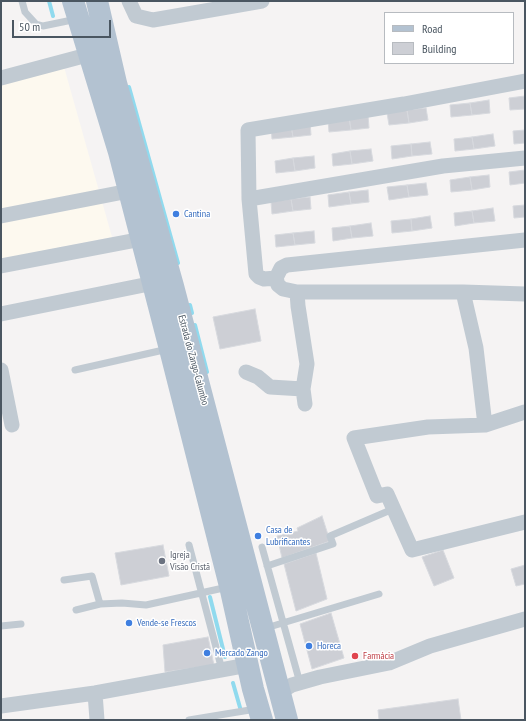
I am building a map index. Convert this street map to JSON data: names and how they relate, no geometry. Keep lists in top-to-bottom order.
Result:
{
  "streets": {
    "main road": ["Estrada do Zango-Calumbo"]
  },
  "places": [
    "Cantina",
    "Casa de Lubrificantes",
    "Igreja Visão Cristã",
    "Vende-se Frescos",
    "Horeca",
    "Mercado Zango",
    "Farmácia"
  ],
  "legend": ["Road", "Building"],
  "scale_bar": "50 m"
}
